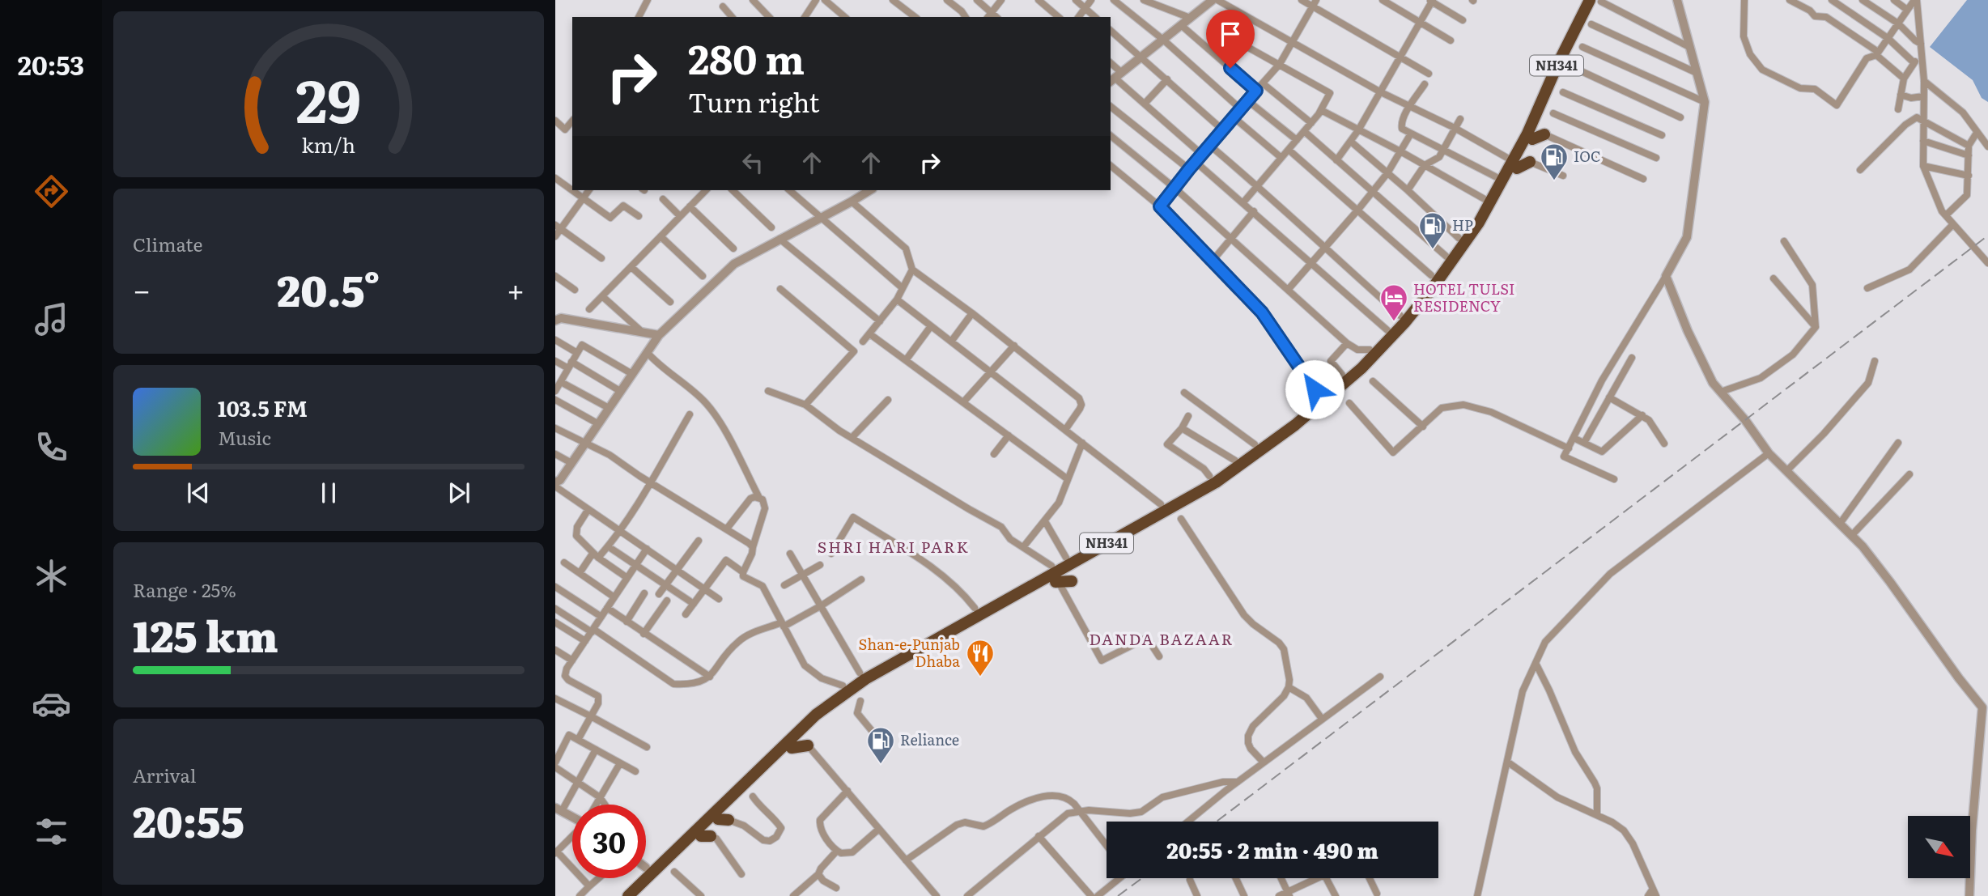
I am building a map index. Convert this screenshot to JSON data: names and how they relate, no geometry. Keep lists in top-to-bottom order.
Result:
{
  "streets": {
    "highway": ["NH341"]
  },
  "districts": ["SHRI HARI PARK", "DANDA BAZAAR"],
  "places": {
    "fuel station": ["IOC", "HP", "Reliance"],
    "hotel": ["HOTEL TULSI RESIDENCY"],
    "restaurant": ["Shan-e-Punjab Dhaba"]
  },
  "north": "bottom right",
  "page": {
    "tabs": "20:53",
    "turn": ["280 m", "Turn right"],
    "tile": [
      "Climate",
      ["Range · 25%", "125 km"],
      ["Arrival", "20:55"]
    ],
    "heat": ["−", "20.5°", "+"],
    "song": ["103.5 FM", "Music"],
    "limit": "30",
    "trip": "20:55 · 2 min · 490 m",
    "gauge": ["29", "km/h"]
  }
}
